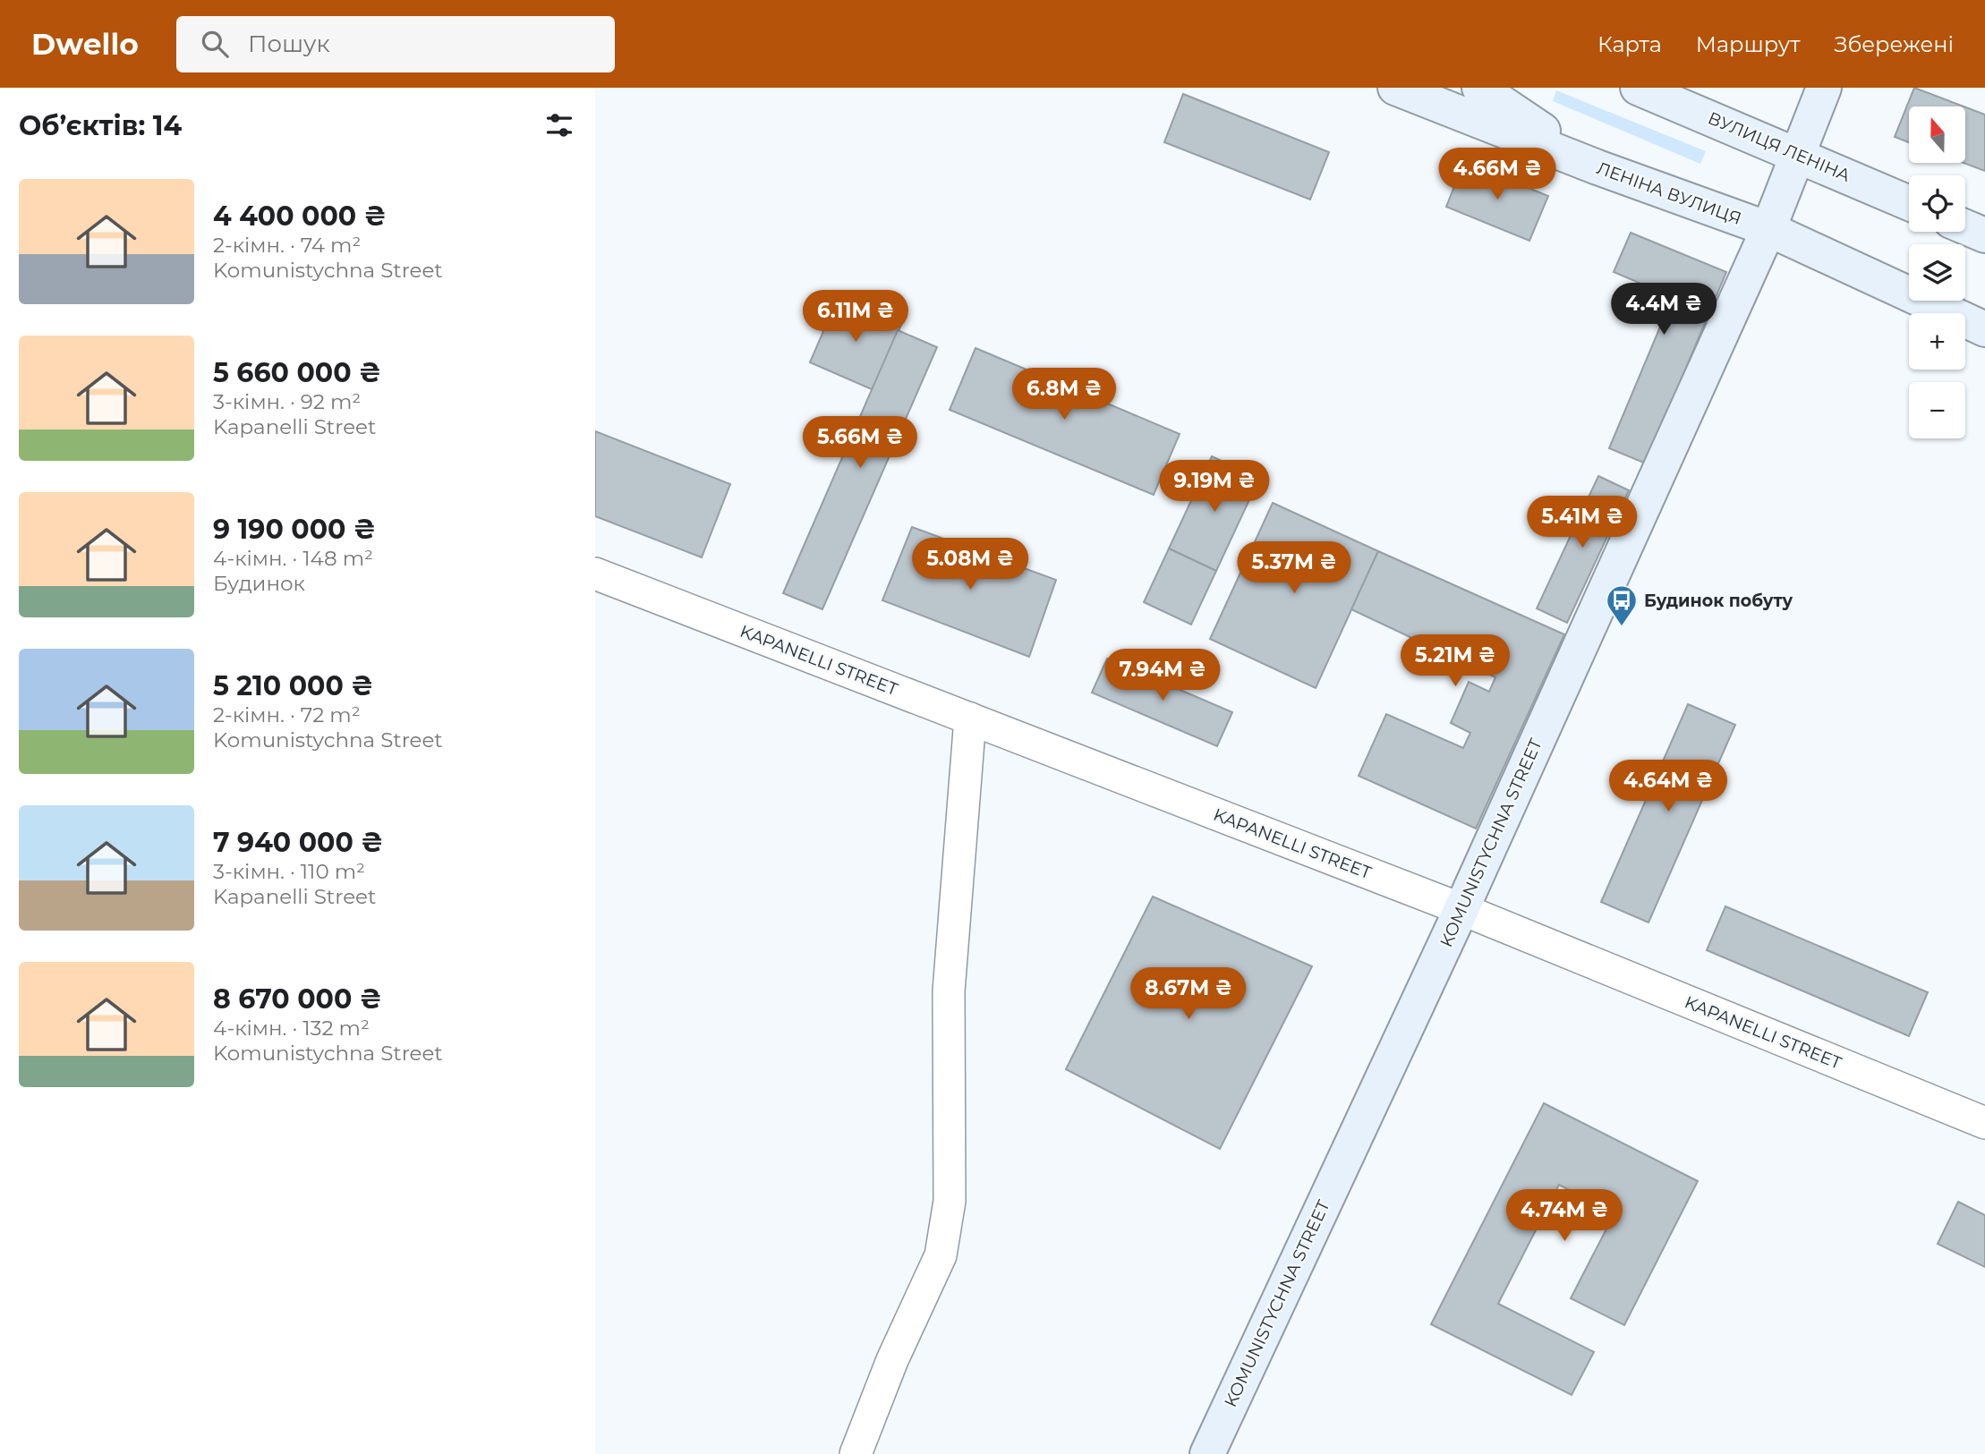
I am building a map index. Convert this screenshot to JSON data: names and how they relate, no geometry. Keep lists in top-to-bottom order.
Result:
{
  "streets": {
    "main road": ["ВУЛИЦЯ ЛЕНІНА", "ЛЕНІНА ВУЛИЦЯ", "KOMUNISTYCHNA STREET"],
    "street": ["KAPANELLI STREET"]
  },
  "crossings": [
    ["ВУЛИЦЯ ЛЕНІНА", "KOMUNISTYCHNA STREET"],
    ["ЛЕНІНА ВУЛИЦЯ", "KOMUNISTYCHNA STREET"],
    ["KAPANELLI STREET", "KOMUNISTYCHNA STREET"]
  ],
  "places": {
    "bus stop": ["Будинок побуту"]
  },
  "north": "top",
  "page": {
    "header": "Dwello",
    "search": "Пошук",
    "nav": ["Карта", "Маршрут", "Збережені"],
    "heading": "Об’єктів: 14",
    "map_buttons": ["+", "−"],
    "price": [
      "4.66M ₴",
      "4.4M ₴",
      "6.11M ₴",
      "6.8M ₴",
      "5.66M ₴",
      "9.19M ₴",
      "5.41M ₴",
      "5.08M ₴",
      "5.37M ₴",
      "5.21M ₴",
      "7.94M ₴",
      "4.64M ₴",
      "8.67M ₴",
      "4.74M ₴"
    ],
    "list": [
      {
        "name": "4 400 000 ₴",
        "note": "2-кімн. · 74 m² · Komunistychna Street"
      },
      {
        "name": "5 660 000 ₴",
        "note": "3-кімн. · 92 m² · Kapanelli Street"
      },
      {
        "name": "9 190 000 ₴",
        "note": "4-кімн. · 148 m² · Будинок"
      },
      {
        "name": "5 210 000 ₴",
        "note": "2-кімн. · 72 m² · Komunistychna Street"
      },
      {
        "name": "7 940 000 ₴",
        "note": "3-кімн. · 110 m² · Kapanelli Street"
      },
      {
        "name": "8 670 000 ₴",
        "note": "4-кімн. · 132 m² · Komunistychna Street"
      }
    ]
  }
}
